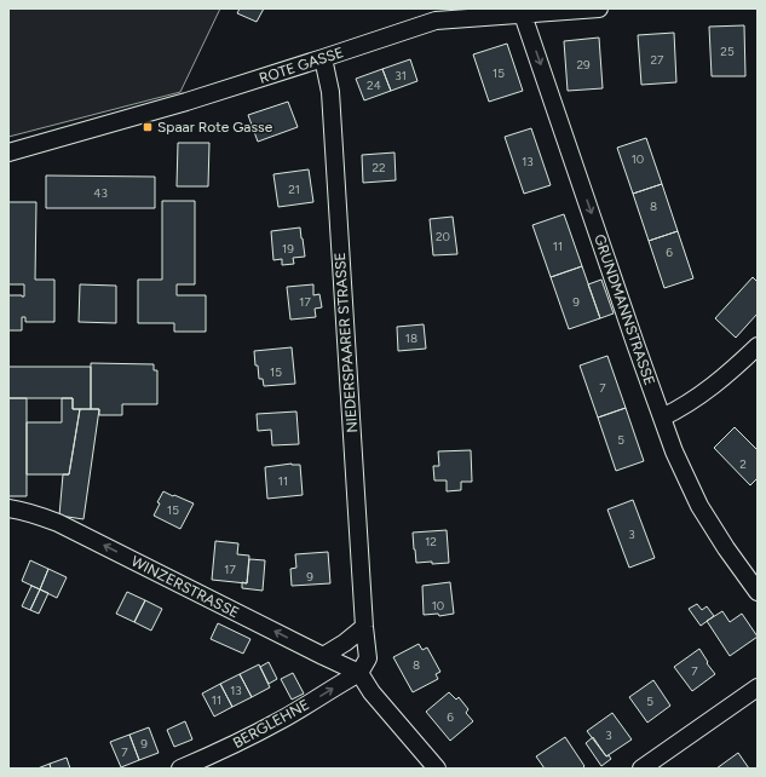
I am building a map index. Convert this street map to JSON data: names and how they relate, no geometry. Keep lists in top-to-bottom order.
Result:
{
  "streets": {
    "street": [
      "ROTE GASSE",
      "GRUNDMANNSTRASSE",
      "NIEDERSPAARER STRASSE",
      "WINZERSTRASSE",
      "BERGLEHNE"
    ]
  },
  "crossings": [
    ["ROTE GASSE", "GRUNDMANNSTRASSE"],
    ["ROTE GASSE", "NIEDERSPAARER STRASSE"],
    ["NIEDERSPAARER STRASSE", "WINZERSTRASSE"],
    ["NIEDERSPAARER STRASSE", "BERGLEHNE"],
    ["WINZERSTRASSE", "BERGLEHNE"]
  ],
  "one_way": ["GRUNDMANNSTRASSE", "WINZERSTRASSE", "BERGLEHNE"],
  "places": {
    "transit": ["Spaar Rote Gasse"]
  },
  "house_numbers": [
    "25",
    "27",
    "29",
    "15",
    "31",
    "24",
    "10",
    "13",
    "22",
    "21",
    "43",
    "8",
    "20",
    "11",
    "19",
    "6",
    "17",
    "9",
    "18",
    "15",
    "7",
    "5",
    "2",
    "11",
    "15",
    "3",
    "12",
    "17",
    "9",
    "10",
    "8",
    "7",
    "13",
    "11",
    "5",
    "6",
    "3",
    "9",
    "7"
  ]
}
